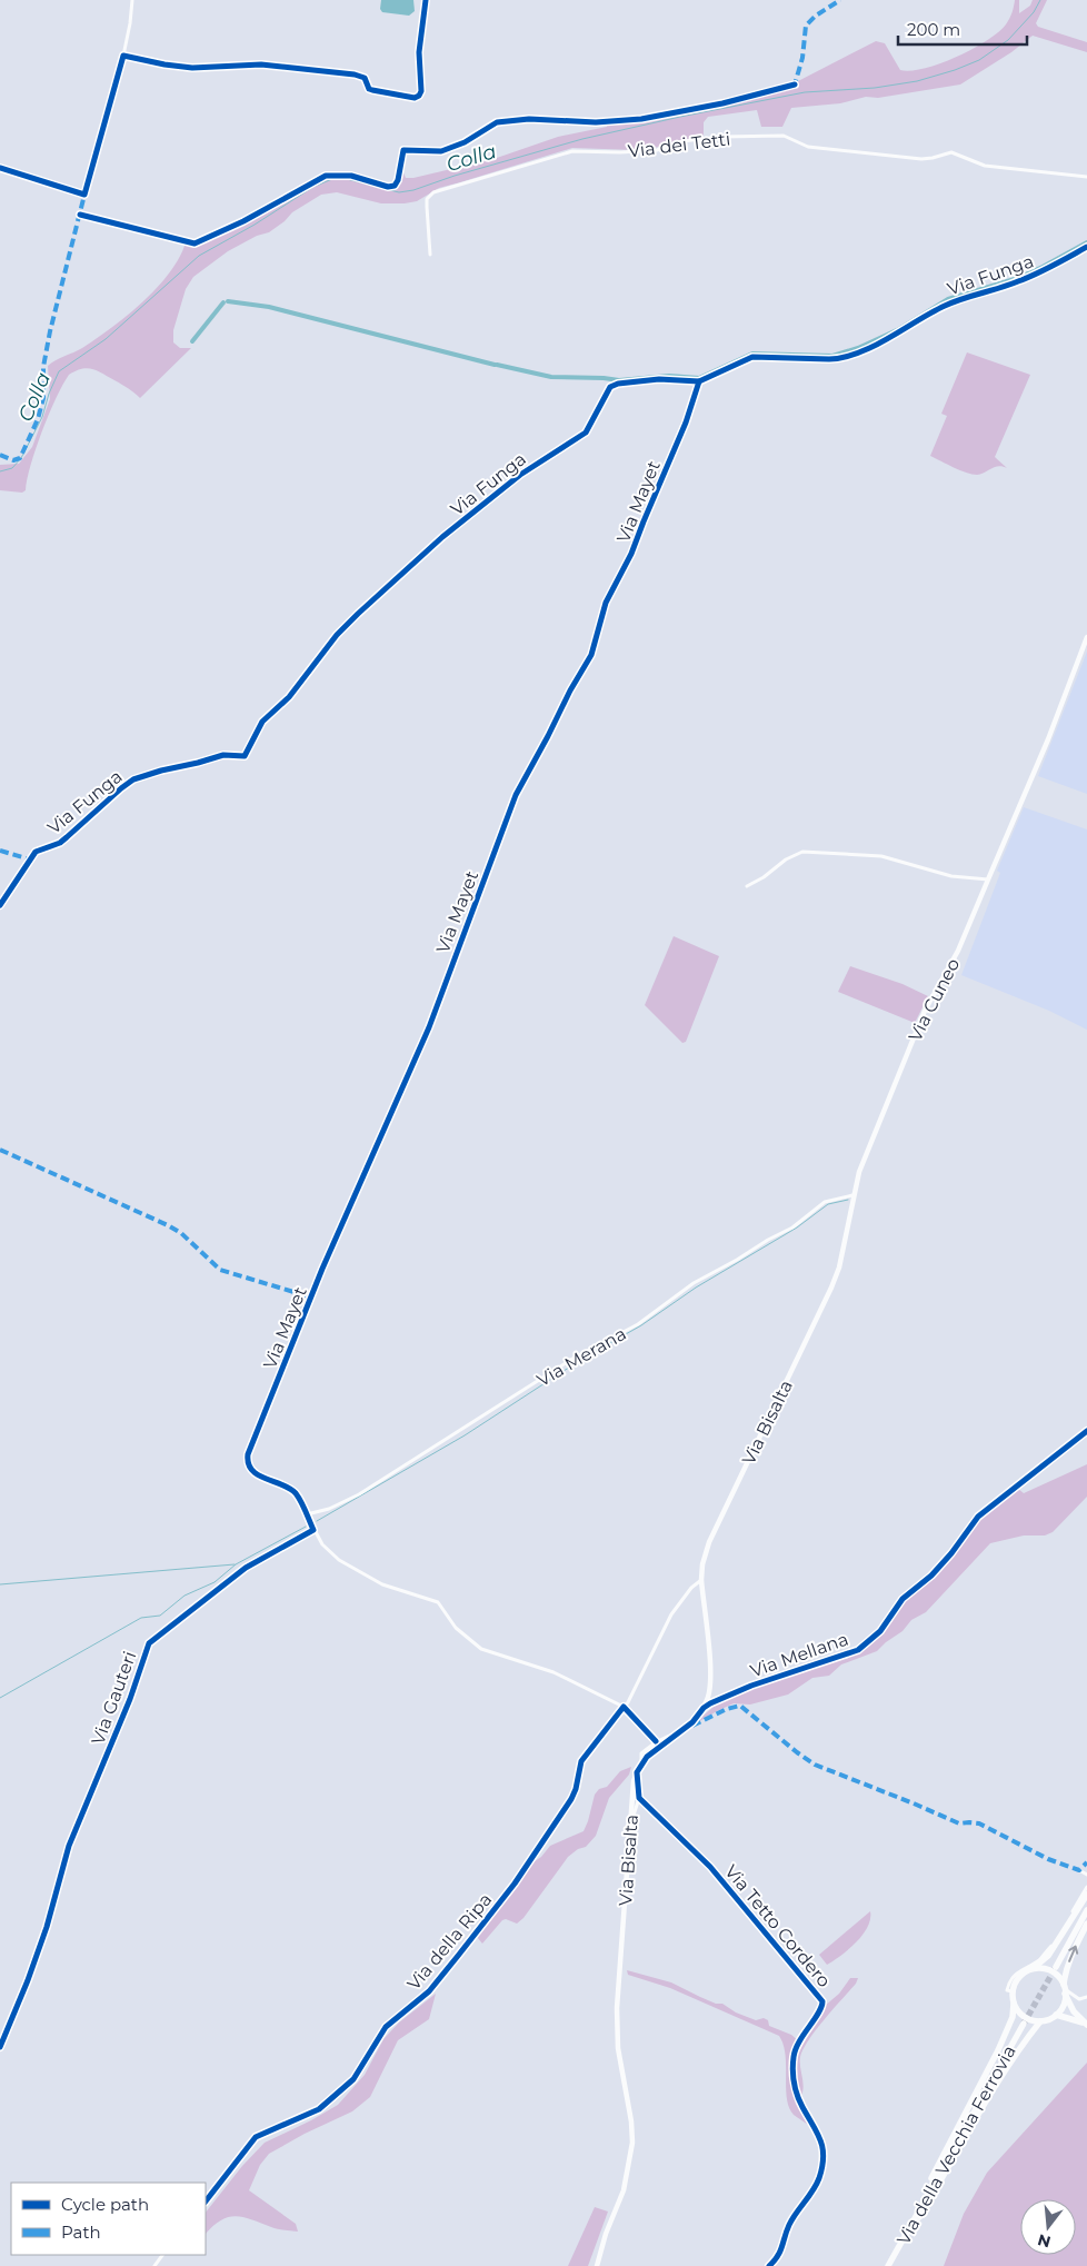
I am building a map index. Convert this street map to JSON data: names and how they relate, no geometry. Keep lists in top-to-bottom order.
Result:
{
  "streets": {
    "main road": ["Via della Vecchia Ferrovia"],
    "street": [
      "Via dei Tetti",
      "Via Funga",
      "Via Mayet",
      "Via Cuneo",
      "Via Merana",
      "Via Bisalta",
      "Via Mellana",
      "Via Gauteri",
      "Via Tetto Cordero",
      "Via della Ripa"
    ]
  },
  "crossings": [
    ["Via Funga", "Via Mayet"],
    ["Via Mayet", "Via Merana"],
    ["Via Cuneo", "Via Merana"],
    ["Via Cuneo", "Via Bisalta"],
    ["Via Bisalta", "Via Mellana"],
    ["Via Bisalta", "Via della Ripa"]
  ],
  "water": ["Colla"],
  "legend": ["Cycle path", "Path"],
  "scale_bar": "200 m",
  "north": "bottom"
}
